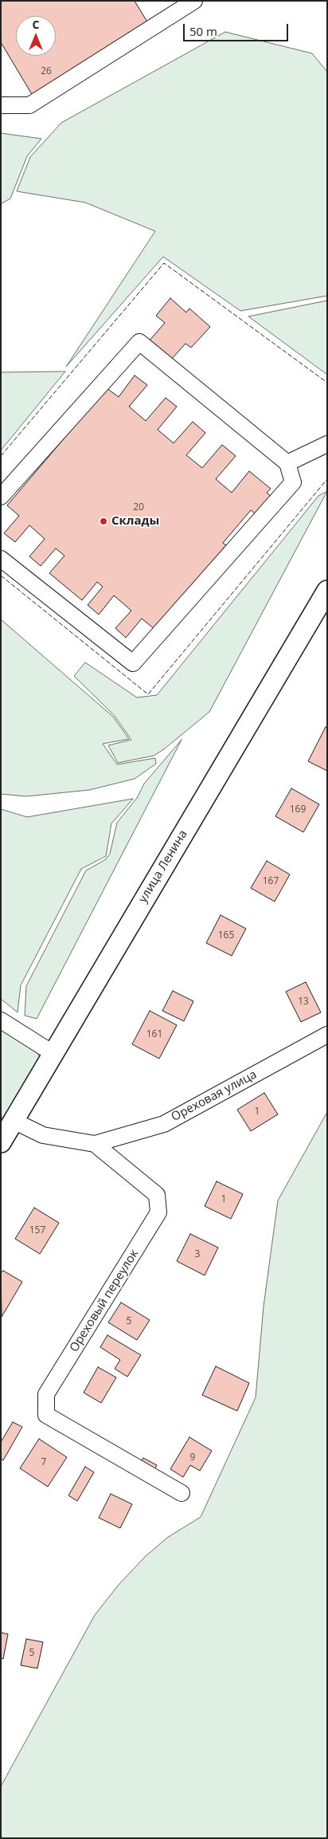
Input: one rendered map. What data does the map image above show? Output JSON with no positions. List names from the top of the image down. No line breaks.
{"streets":{"main road":["улица Ленина"],"lane":["Ореховая улица","Ореховый переулок"]},"crossings":[["улица Ленина","Ореховый переулок"],["Ореховая улица","Ореховый переулок"]],"places":["Склады"],"house_numbers":["26","20","169","167","165","13","161","1","1","157","3","5","9","7","5"],"scale_bar":"50 m","north":"top"}
